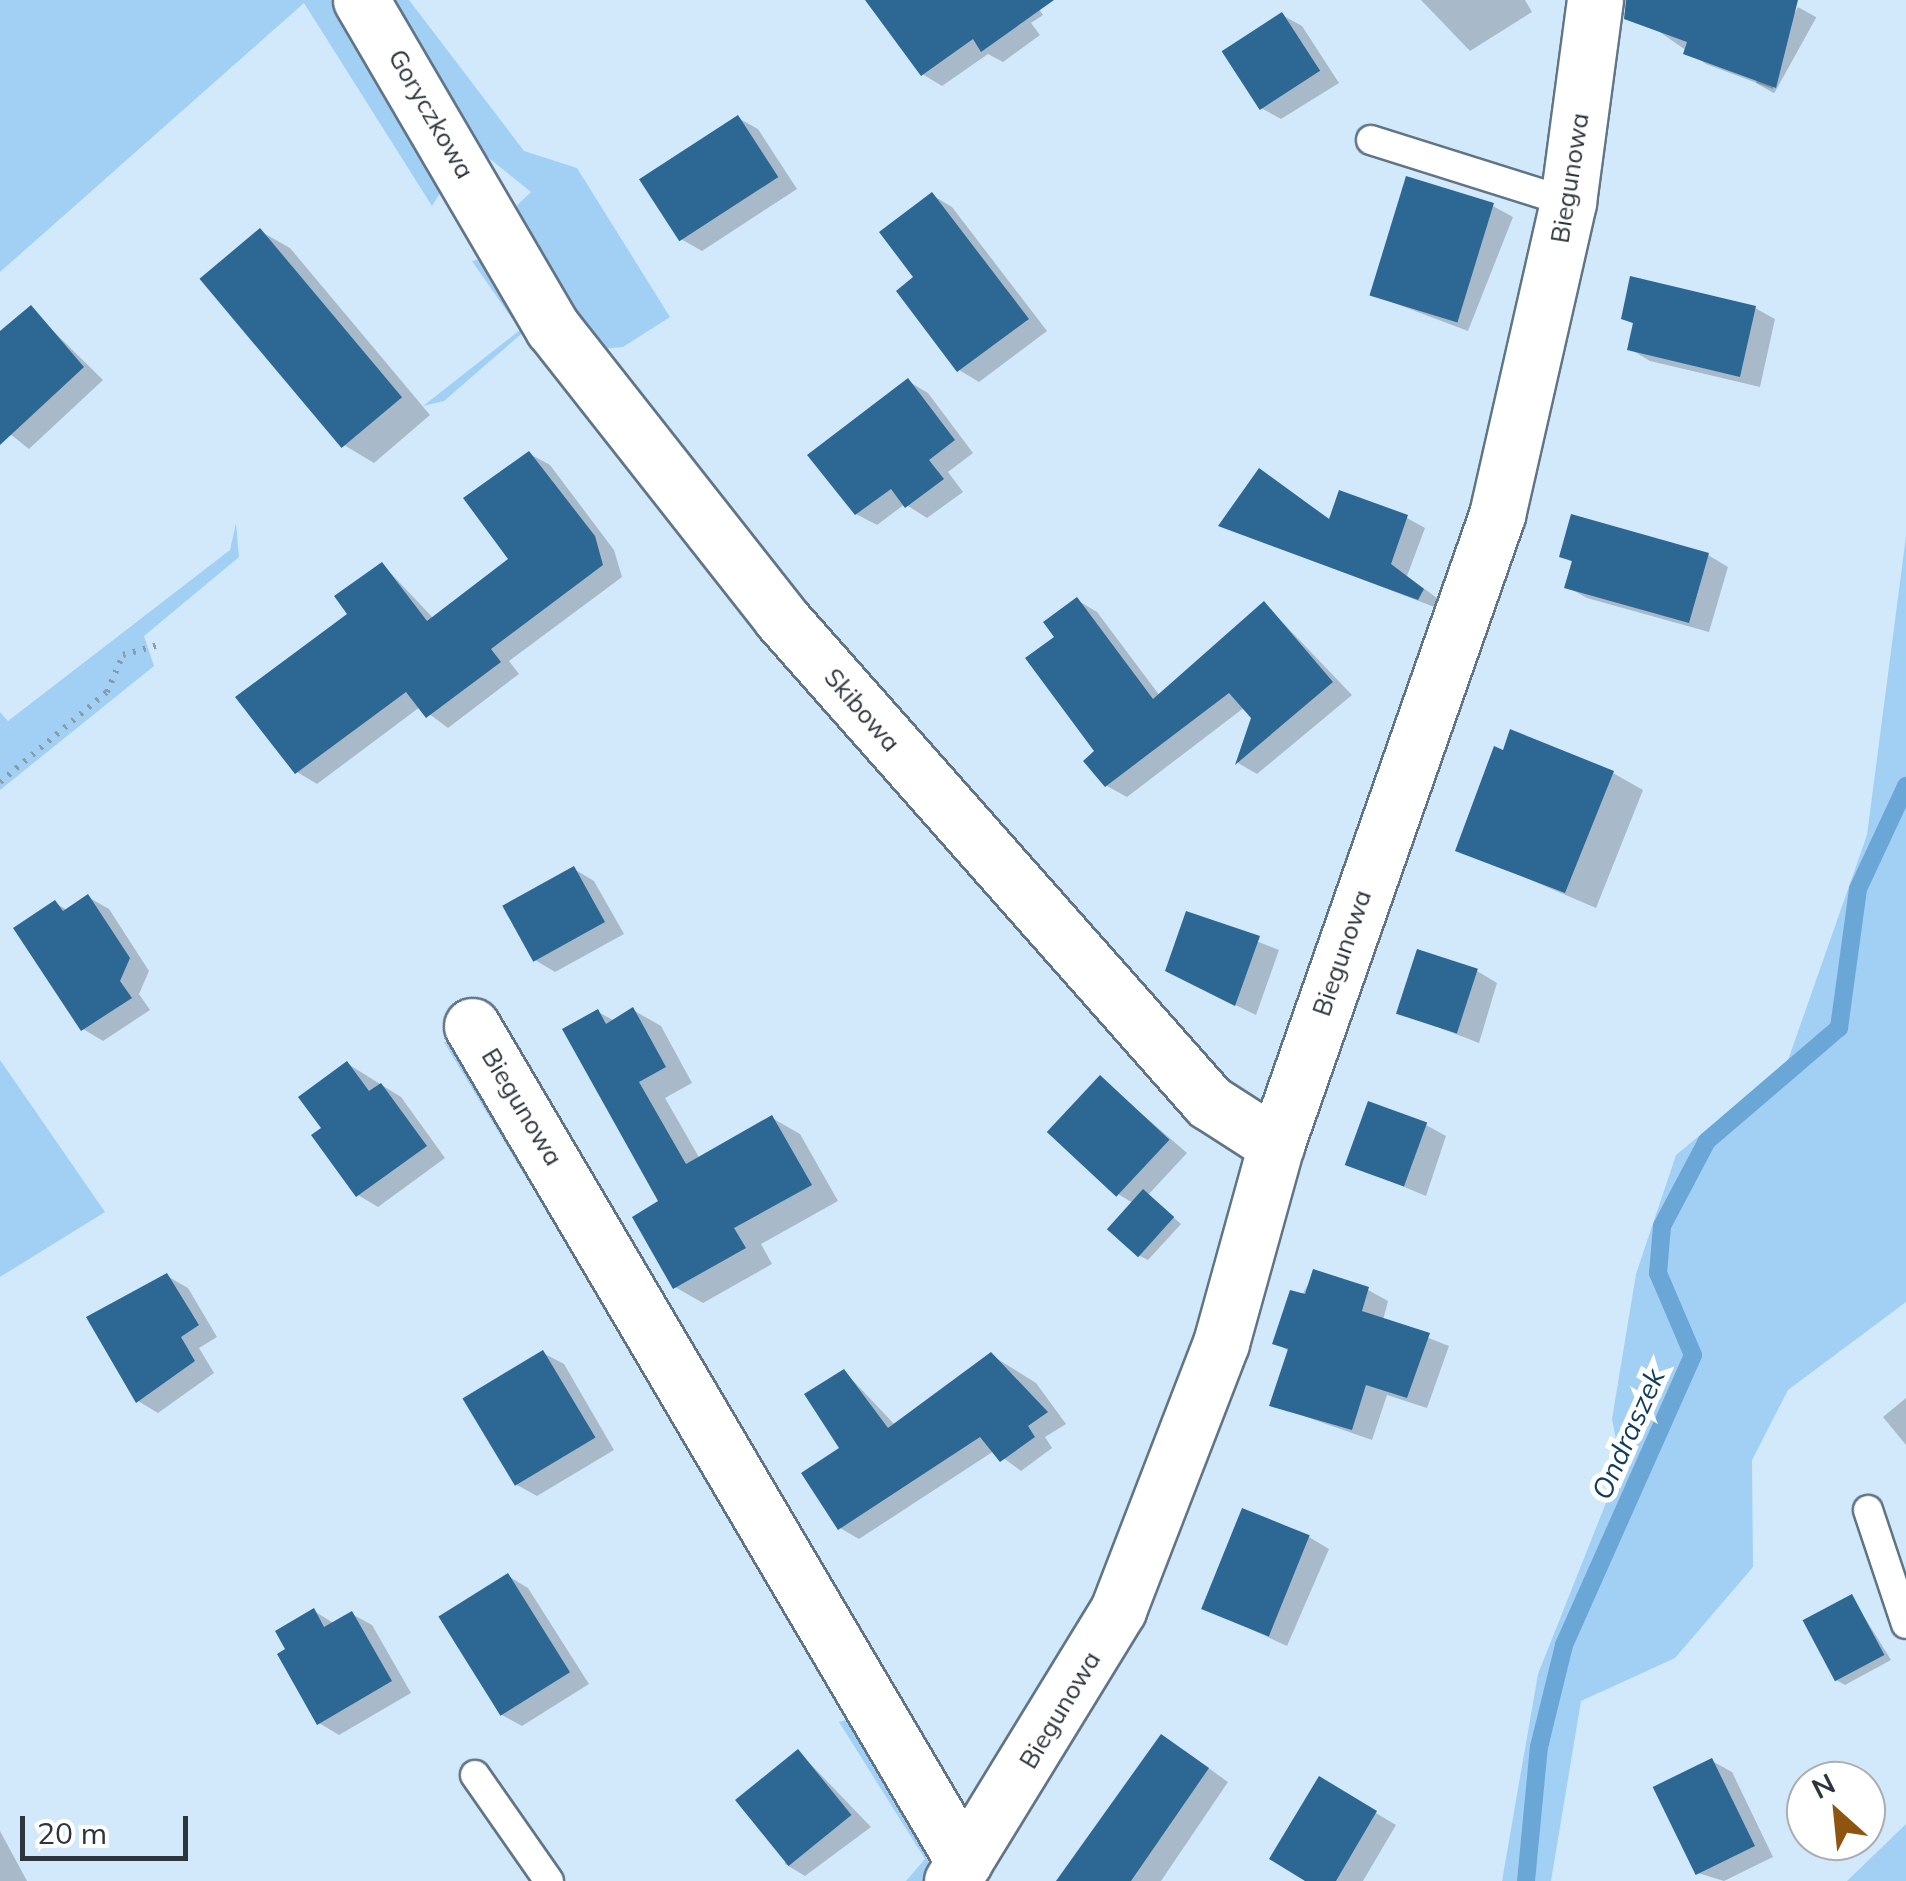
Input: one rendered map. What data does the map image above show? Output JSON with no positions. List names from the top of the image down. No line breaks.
{"streets":{"street":["Goryczkowa","Biegunowa","Skibowa"]},"crossings":[["Goryczkowa","Skibowa"],["Biegunowa","Skibowa"]],"water":["Ondraszek"],"scale_bar":"20 m","north":"top left"}
